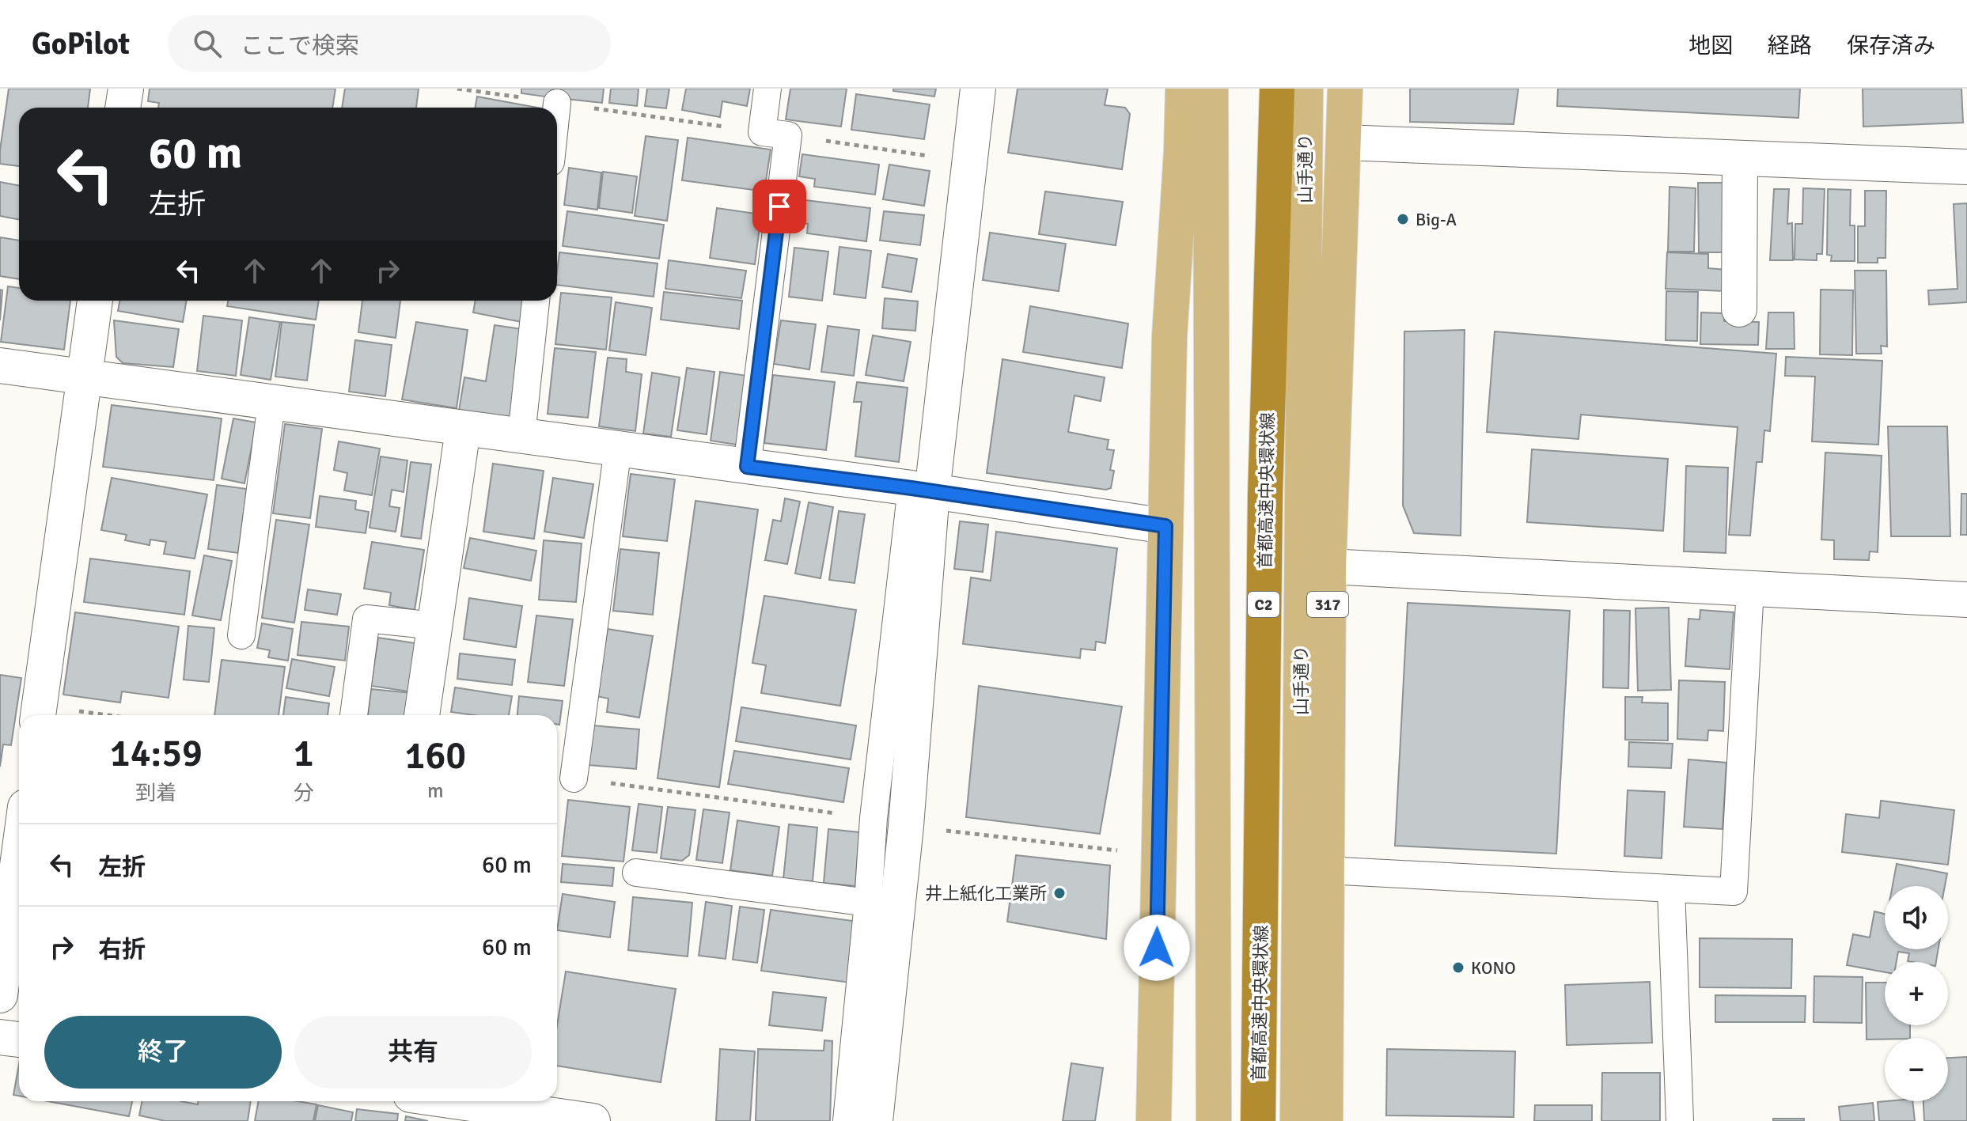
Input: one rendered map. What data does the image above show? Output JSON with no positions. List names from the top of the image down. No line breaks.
{"streets":{"highway":["首都高速中央環状線","C2"],"main road":["山手通り","317"]},"places":["Big-A","井上紙化工業所","KONO"],"page":{"header":"GoPilot","search":"ここで検索","nav":["地図","経路","保存済み"],"turn":["60 m","左折"],"eta":["14:59","到着","1","分","160","m"],"list":[{"name":"左折","value":"60 m"},{"name":"右折","value":"60 m"}],"map_buttons":["+","−"],"buttons":["終了","共有"]}}
